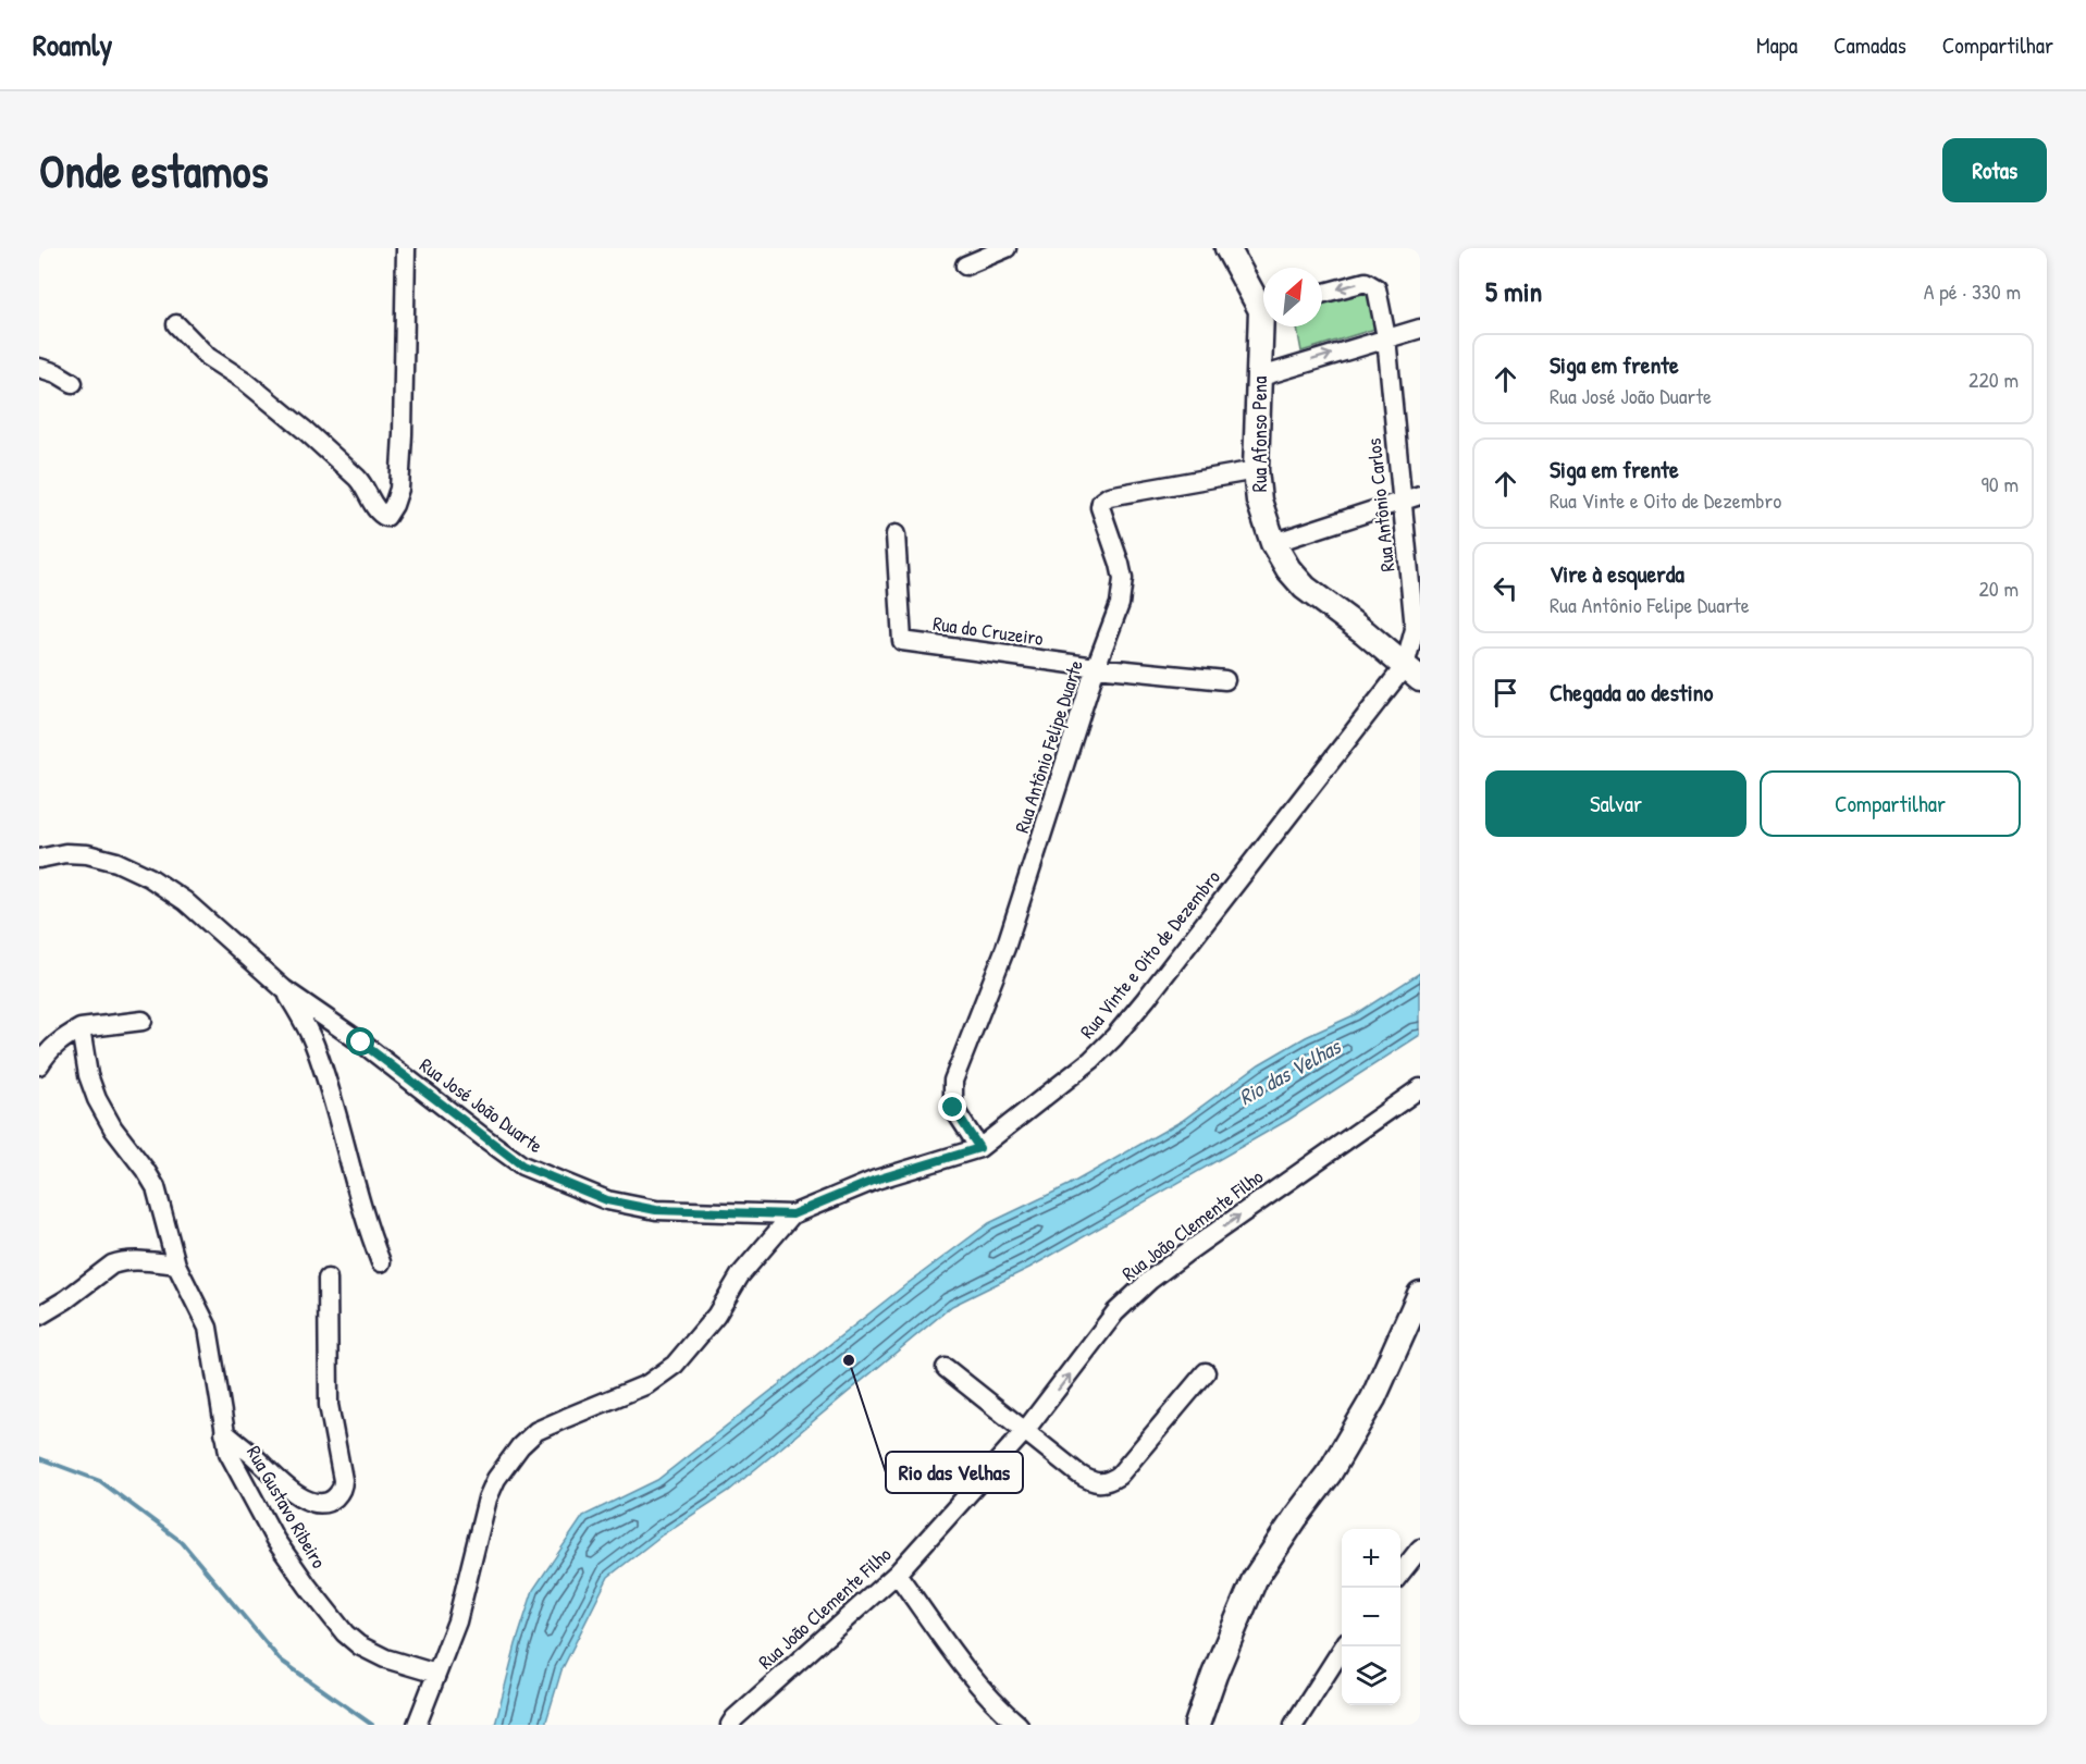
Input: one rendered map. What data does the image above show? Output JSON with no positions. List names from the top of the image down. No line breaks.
{"streets":{"main road":["Rua Afonso Pena"],"street":["Rua Antônio Carlos","Rua do Cruzeiro","Rua Antônio Felipe Duarte","Rua Vinte e Oito de Dezembro","Rua José João Duarte","Rua João Clemente Filho","Rua Gustavo Ribeiro"]},"crossings":[["Rua Afonso Pena","Rua Antônio Carlos"],["Rua Afonso Pena","Rua Antônio Felipe Duarte"],["Rua Afonso Pena","Rua Vinte e Oito de Dezembro"],["Rua Antônio Carlos","Rua Vinte e Oito de Dezembro"],["Rua do Cruzeiro","Rua Antônio Felipe Duarte"],["Rua Antônio Felipe Duarte","Rua Vinte e Oito de Dezembro"],["Rua Vinte e Oito de Dezembro","Rua José João Duarte"],["Rua Vinte e Oito de Dezembro","Rua Gustavo Ribeiro"]],"one_way":["Rua João Clemente Filho"],"water":["Rio das Velhas"],"places":["Rio das Velhas"],"north":"top right","page":{"header":"Roamly","nav":["Mapa","Camadas","Compartilhar"],"buttons":["Rotas",["Salvar","Compartilhar"]],"title":"Onde estamos","heading":["5 min","A pé · 330 m"],"list":[["Siga em frente","Rua José João Duarte","220 m"],["Siga em frente","Rua Vinte e Oito de Dezembro","90 m"],["Vire à esquerda","Rua Antônio Felipe Duarte","20 m"],"Chegada ao destino"],"map_buttons":["+","−"]}}
